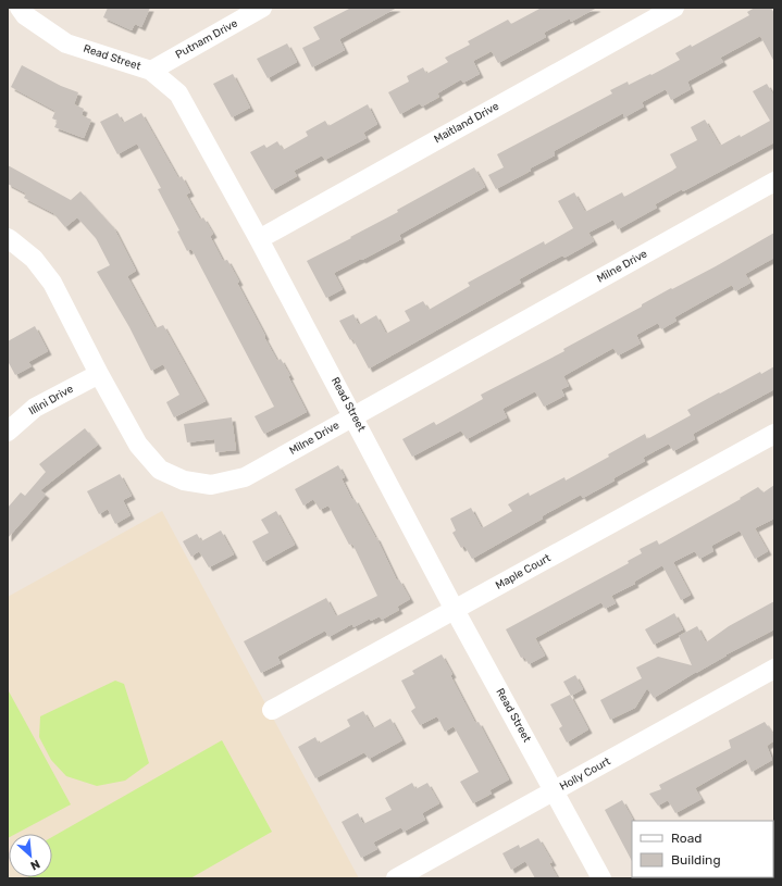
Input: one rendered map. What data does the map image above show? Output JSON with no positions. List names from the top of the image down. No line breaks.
{"streets":{"street":["Putnam Drive","Read Street","Maitland Drive","Milne Drive","Illini Drive","Maple Court","Holly Court"]},"crossings":[["Putnam Drive","Read Street"],["Read Street","Maitland Drive"],["Read Street","Milne Drive"],["Read Street","Maple Court"],["Read Street","Holly Court"],["Milne Drive","Illini Drive"]],"legend":["Road","Building"],"north":"bottom right"}
